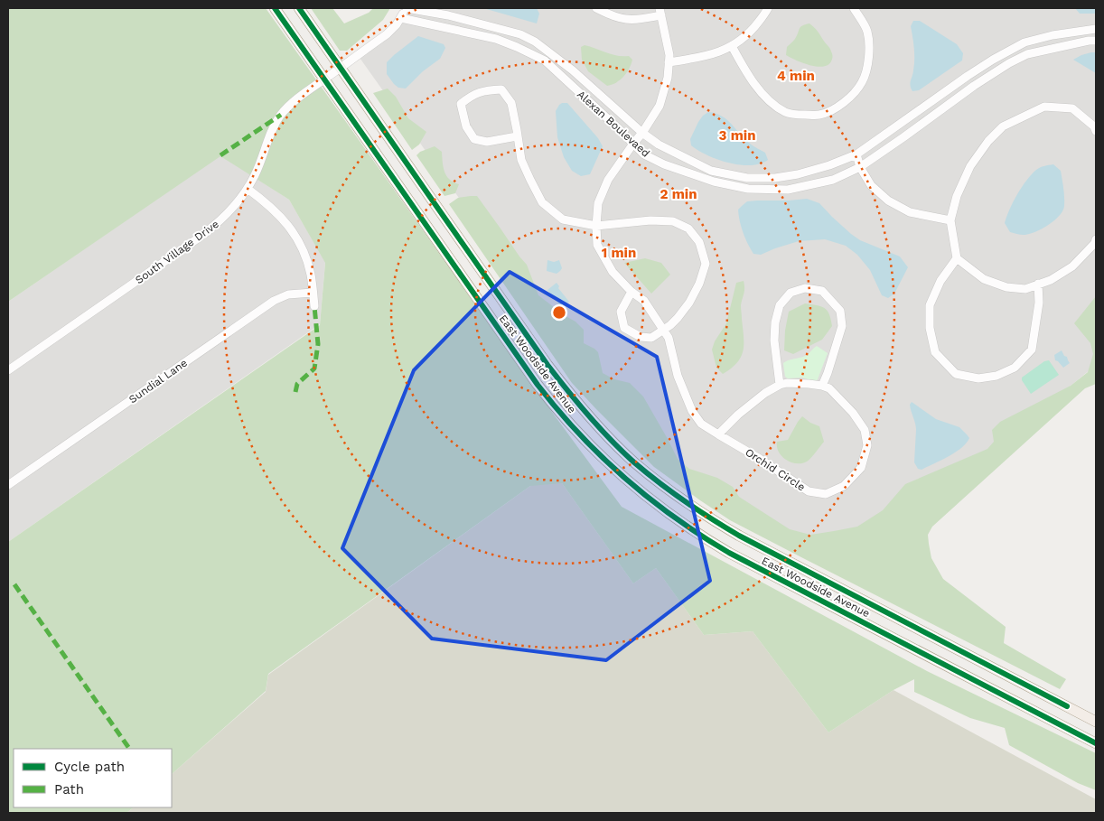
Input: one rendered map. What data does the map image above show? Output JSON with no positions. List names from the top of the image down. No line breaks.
{"streets":{"main road":["East Woodside Avenue"],"street":["Alexan Boulevaed","South Village Drive","Sundial Lane","Orchid Circle"]},"crossings":[["Alexan Boulevaed","South Village Drive"],["Alexan Boulevaed","Orchid Circle"],["South Village Drive","East Woodside Avenue"]],"legend":["Cycle path","Path"],"rings":["4 min","3 min","2 min","1 min"]}
